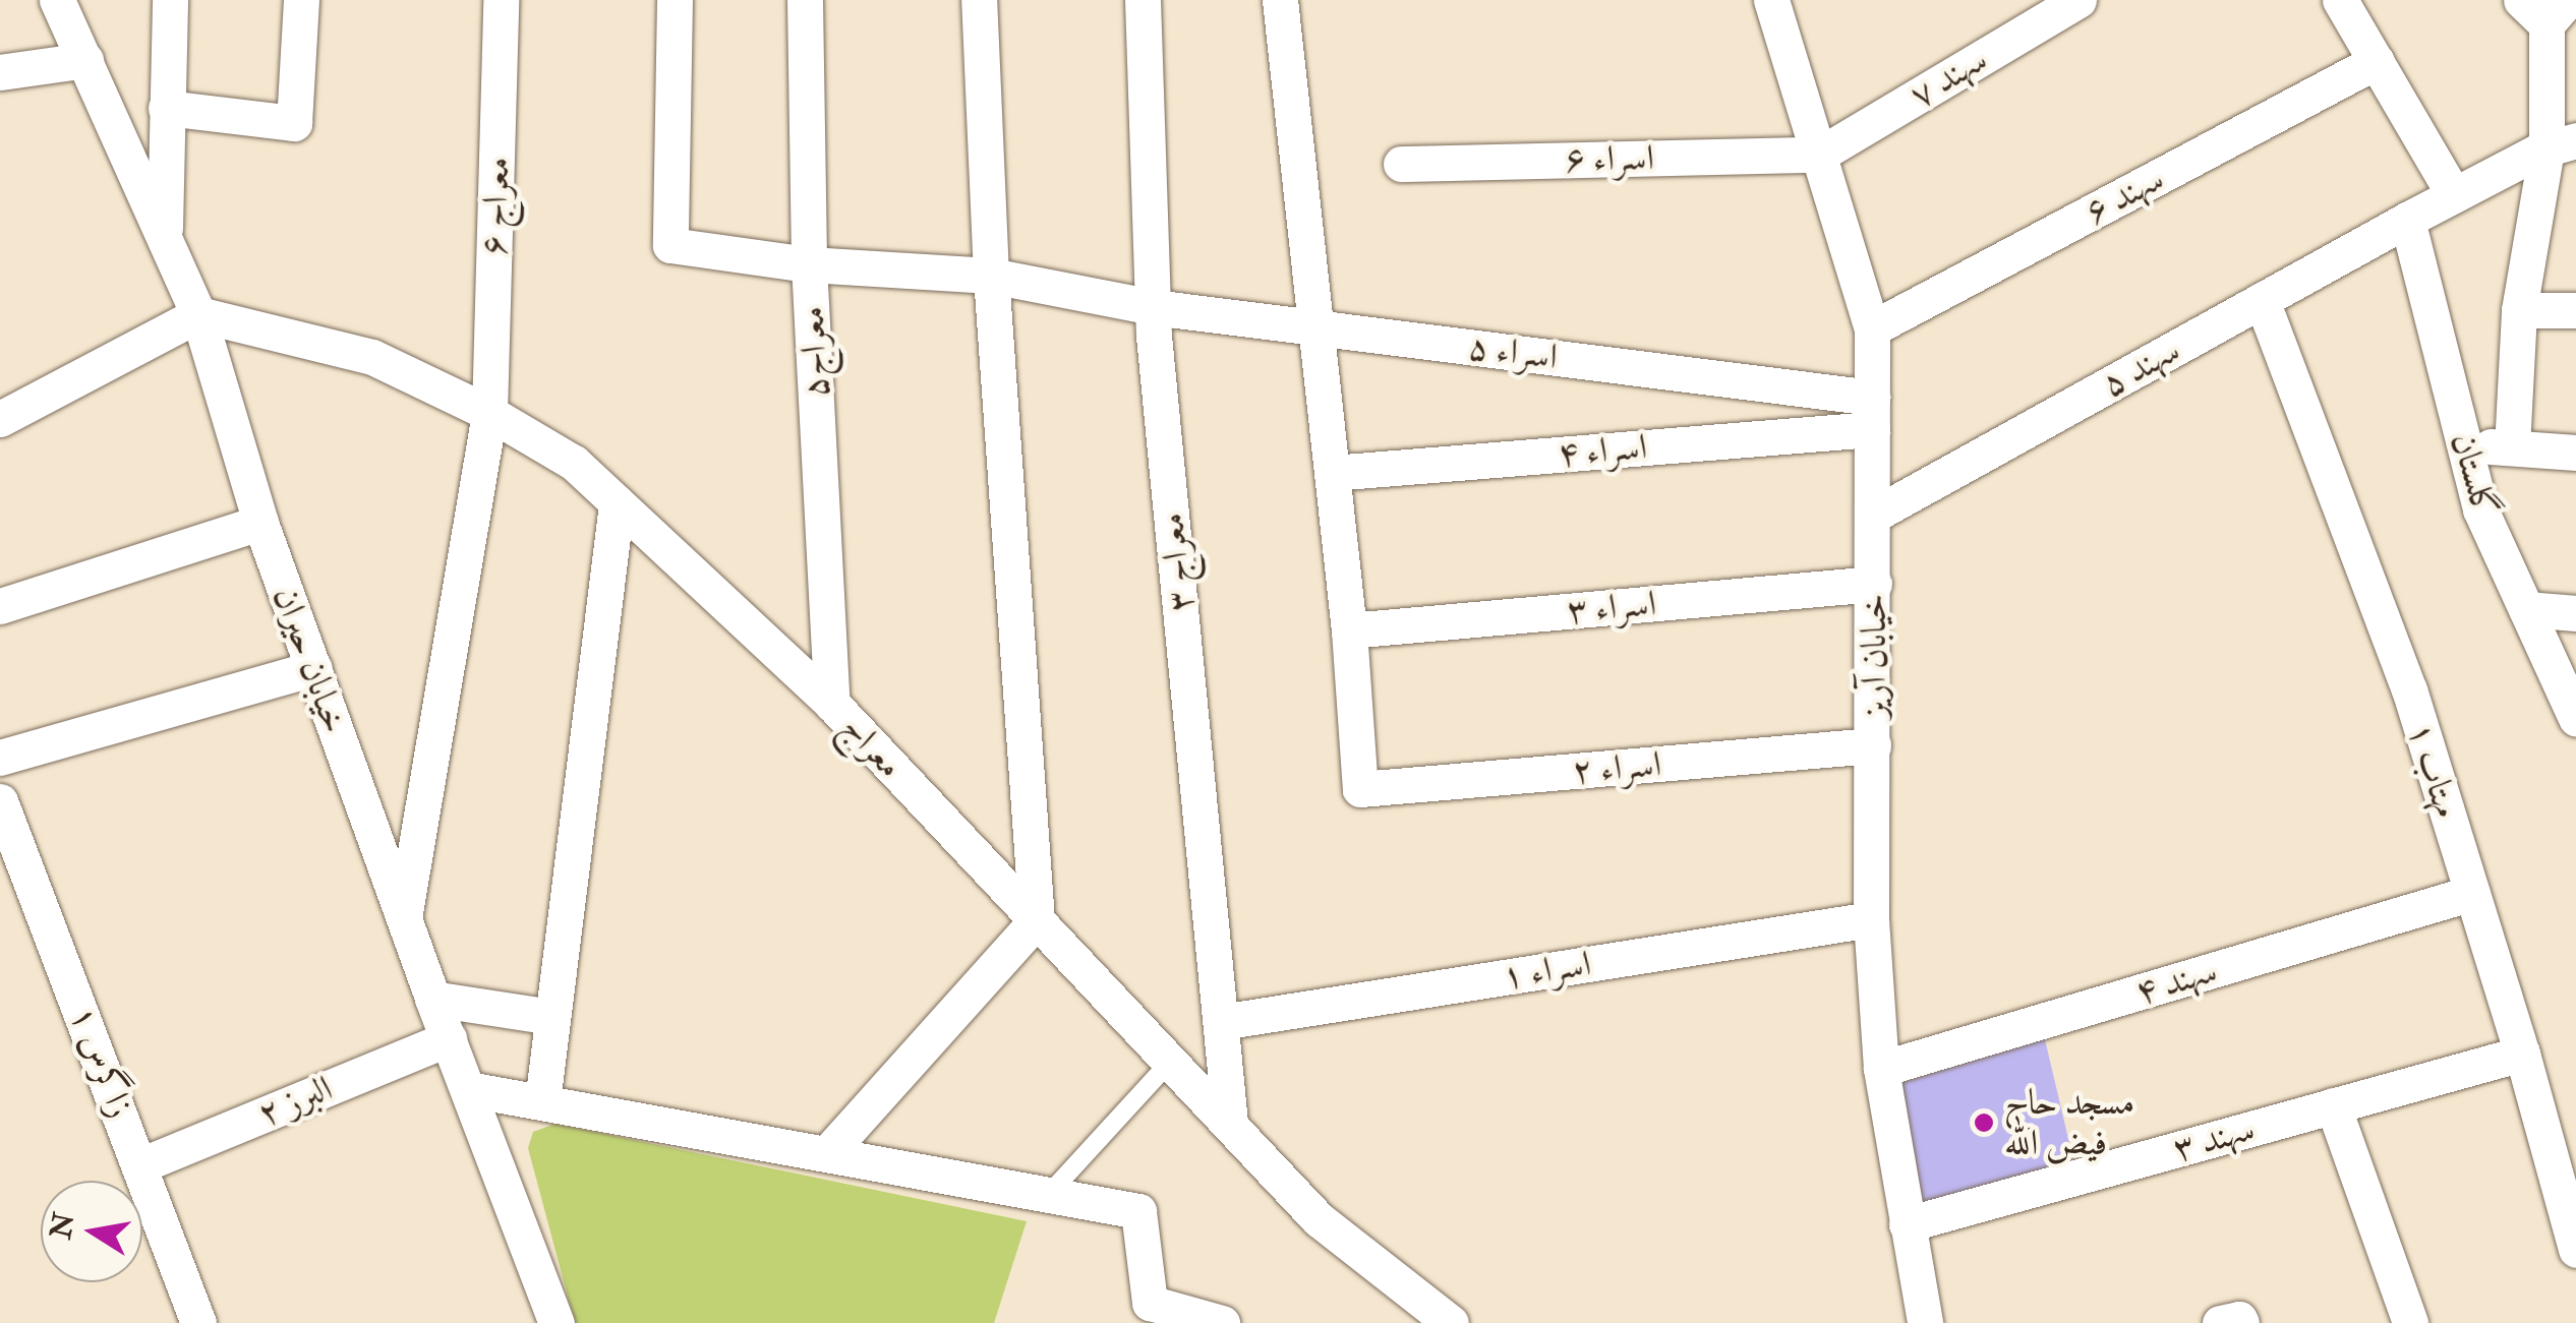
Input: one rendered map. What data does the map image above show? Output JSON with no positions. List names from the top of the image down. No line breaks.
{"streets":{"street":["سهند ۷","اسراء ۶","سهند ۶","معراج ۶","معراج۵","اسراء ۵","سهند ۵","اسراء ۴","گلستان","معراج ۳","اسراء ۳","خیابان آریز","خیابان حیران","معراج","اسراء ۲","مهتاب ۱","اسراء ۱","سهند ۴","زاگرس ۱","البرز ۲","سهند ۳"]},"crossings":[["سهند ۷","اسراء ۶"],["سهند ۷","خیابان آریز"],["اسراء ۶","خیابان آریز"],["سهند ۶","خیابان آریز"],["معراج ۶","خیابان حیران"],["معراج ۶","معراج"],["معراج۵","اسراء ۵"],["معراج۵","معراج"],["اسراء ۵","اسراء ۴"],["اسراء ۵","معراج ۳"],["اسراء ۵","خیابان آریز"],["سهند ۵","گلستان"],["سهند ۵","خیابان آریز"],["سهند ۵","مهتاب ۱"],["اسراء ۴","خیابان آریز"],["معراج ۳","معراج"],["معراج ۳","اسراء ۱"],["اسراء ۳","خیابان آریز"],["اسراء ۳","اسراء ۲"],["خیابان آریز","اسراء ۲"],["خیابان آریز","اسراء ۱"],["خیابان آریز","سهند ۴"],["خیابان آریز","سهند ۳"],["خیابان حیران","معراج"],["خیابان حیران","البرز ۲"],["مهتاب ۱","سهند ۴"],["مهتاب ۱","سهند ۳"],["زاگرس ۱","البرز ۲"]],"places":["مسجد حاج فیض الله"],"north":"left"}
